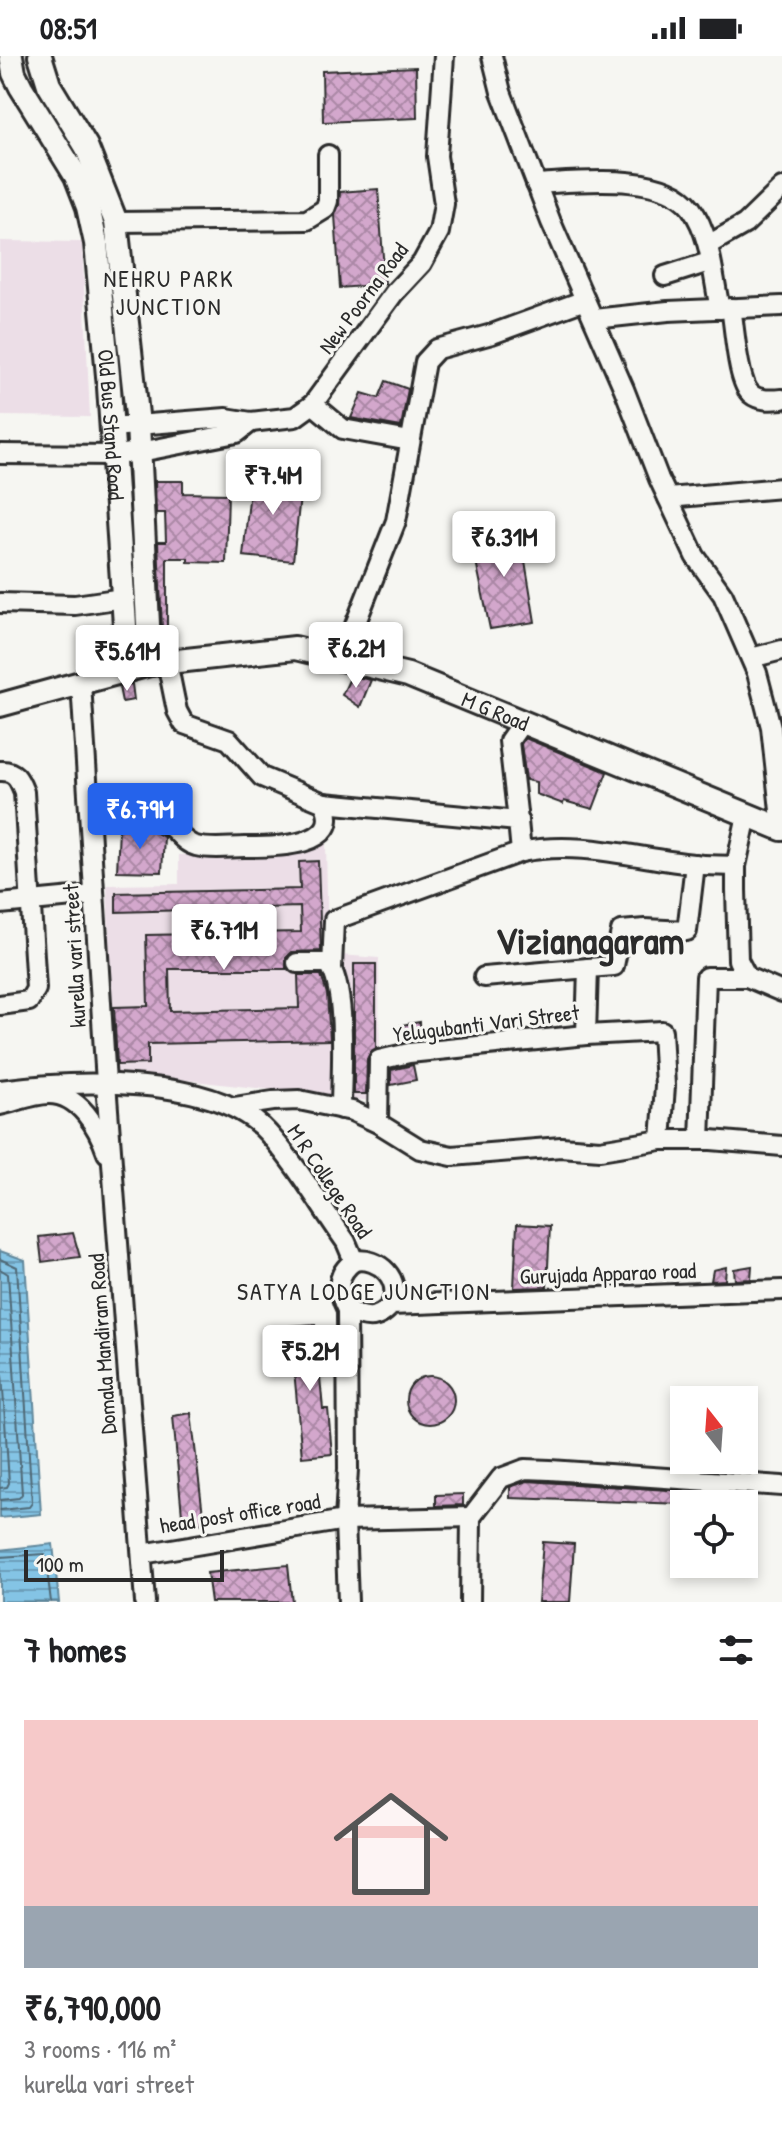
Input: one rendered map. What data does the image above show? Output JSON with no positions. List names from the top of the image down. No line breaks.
{"streets":{"main road":["Old Bus Stand Road","M G Road"],"street":["New Poorna Road","kurella vari street","Yelugubanti Vari Street","M R College Road","Gurujada Apparao road","Domala Mandiram Road","head post office road"]},"crossings":[["Old Bus Stand Road","M G Road"],["M G Road","kurella vari street"],["kurella vari street","M R College Road"],["kurella vari street","Domala Mandiram Road"],["M R College Road","Gurujada Apparao road"],["M R College Road","Domala Mandiram Road"],["Domala Mandiram Road","head post office road"]],"districts":["NEHRU PARK JUNCTION","Vizianagaram","SATYA LODGE JUNCTION"],"scale_bar":"100 m","north":"top","page":{"status":"08:51","price":["₹7.4M","₹6.31M","₹6.2M","₹5.61M","₹6.79M","₹6.71M","₹5.2M"],"scale":"100 m","heading":"7 homes","list":[{"name":"₹6,790,000","note":"3 rooms · 116 m² · kurella vari street"}]}}
